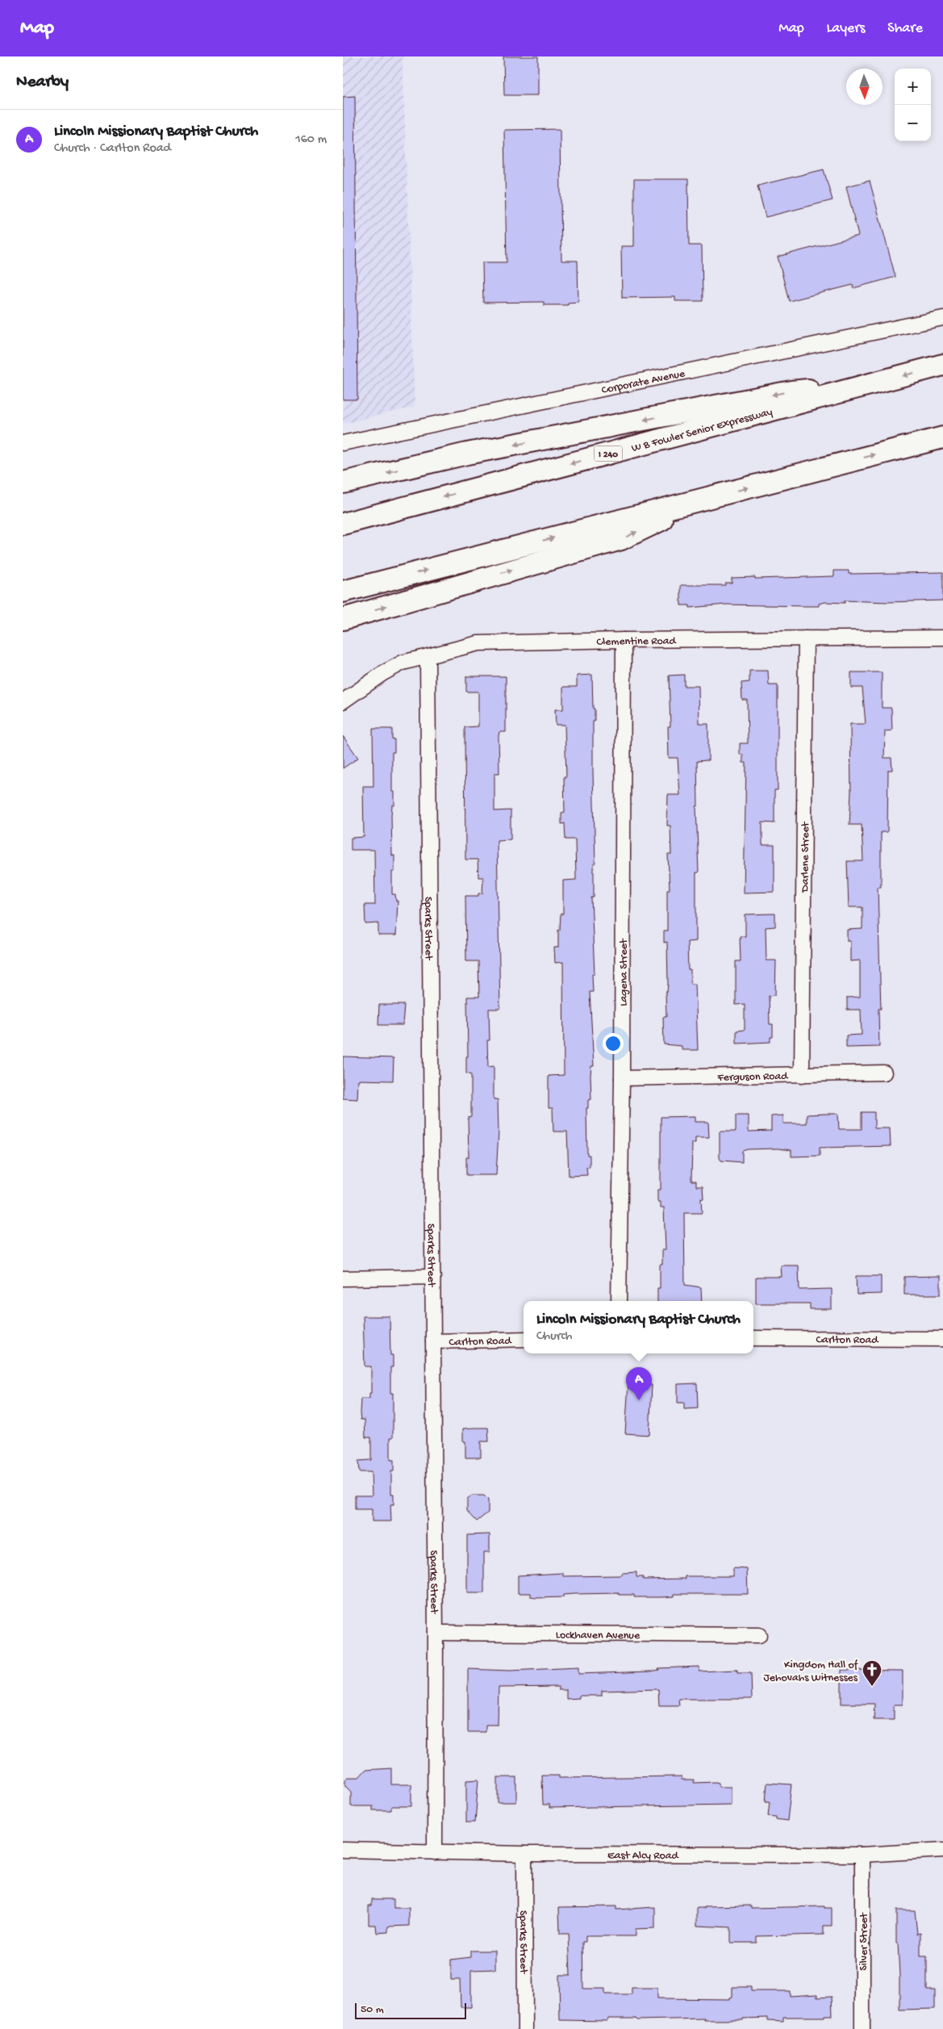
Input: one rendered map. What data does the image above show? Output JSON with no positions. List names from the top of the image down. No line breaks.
{"streets":{"highway":["W B Fowler Senior Expressway","I 240"],"street":["Corporate Avenue","Clementine Road","Darlene Street","Sparks Street","Lagena Street","Ferguson Road","Carlton Road","Lockhaven Avenue","East Alcy Road","Silver Street"]},"crossings":[["Clementine Road","Darlene Street"],["Clementine Road","Sparks Street"],["Clementine Road","Lagena Street"],["Darlene Street","Ferguson Road"],["Sparks Street","Carlton Road"],["Sparks Street","Lockhaven Avenue"],["Sparks Street","East Alcy Road"],["Lagena Street","Ferguson Road"],["East Alcy Road","Silver Street"]],"places":{"church":["Kingdom Hall of Jehovahs Witnesses"]},"scale_bar":"50 m","north":"bottom","page":{"header":"Map","nav":["Map","Layers","Share"],"heading":"Nearby","map_buttons":["+","−"],"list":[{"mark":"A","name":"Lincoln Missionary Baptist Church","note":"Church · Carlton Road","value":"160 m"}],"popup":["Lincoln Missionary Baptist Church","Church"],"pins":"A","scale":"50 m"}}
